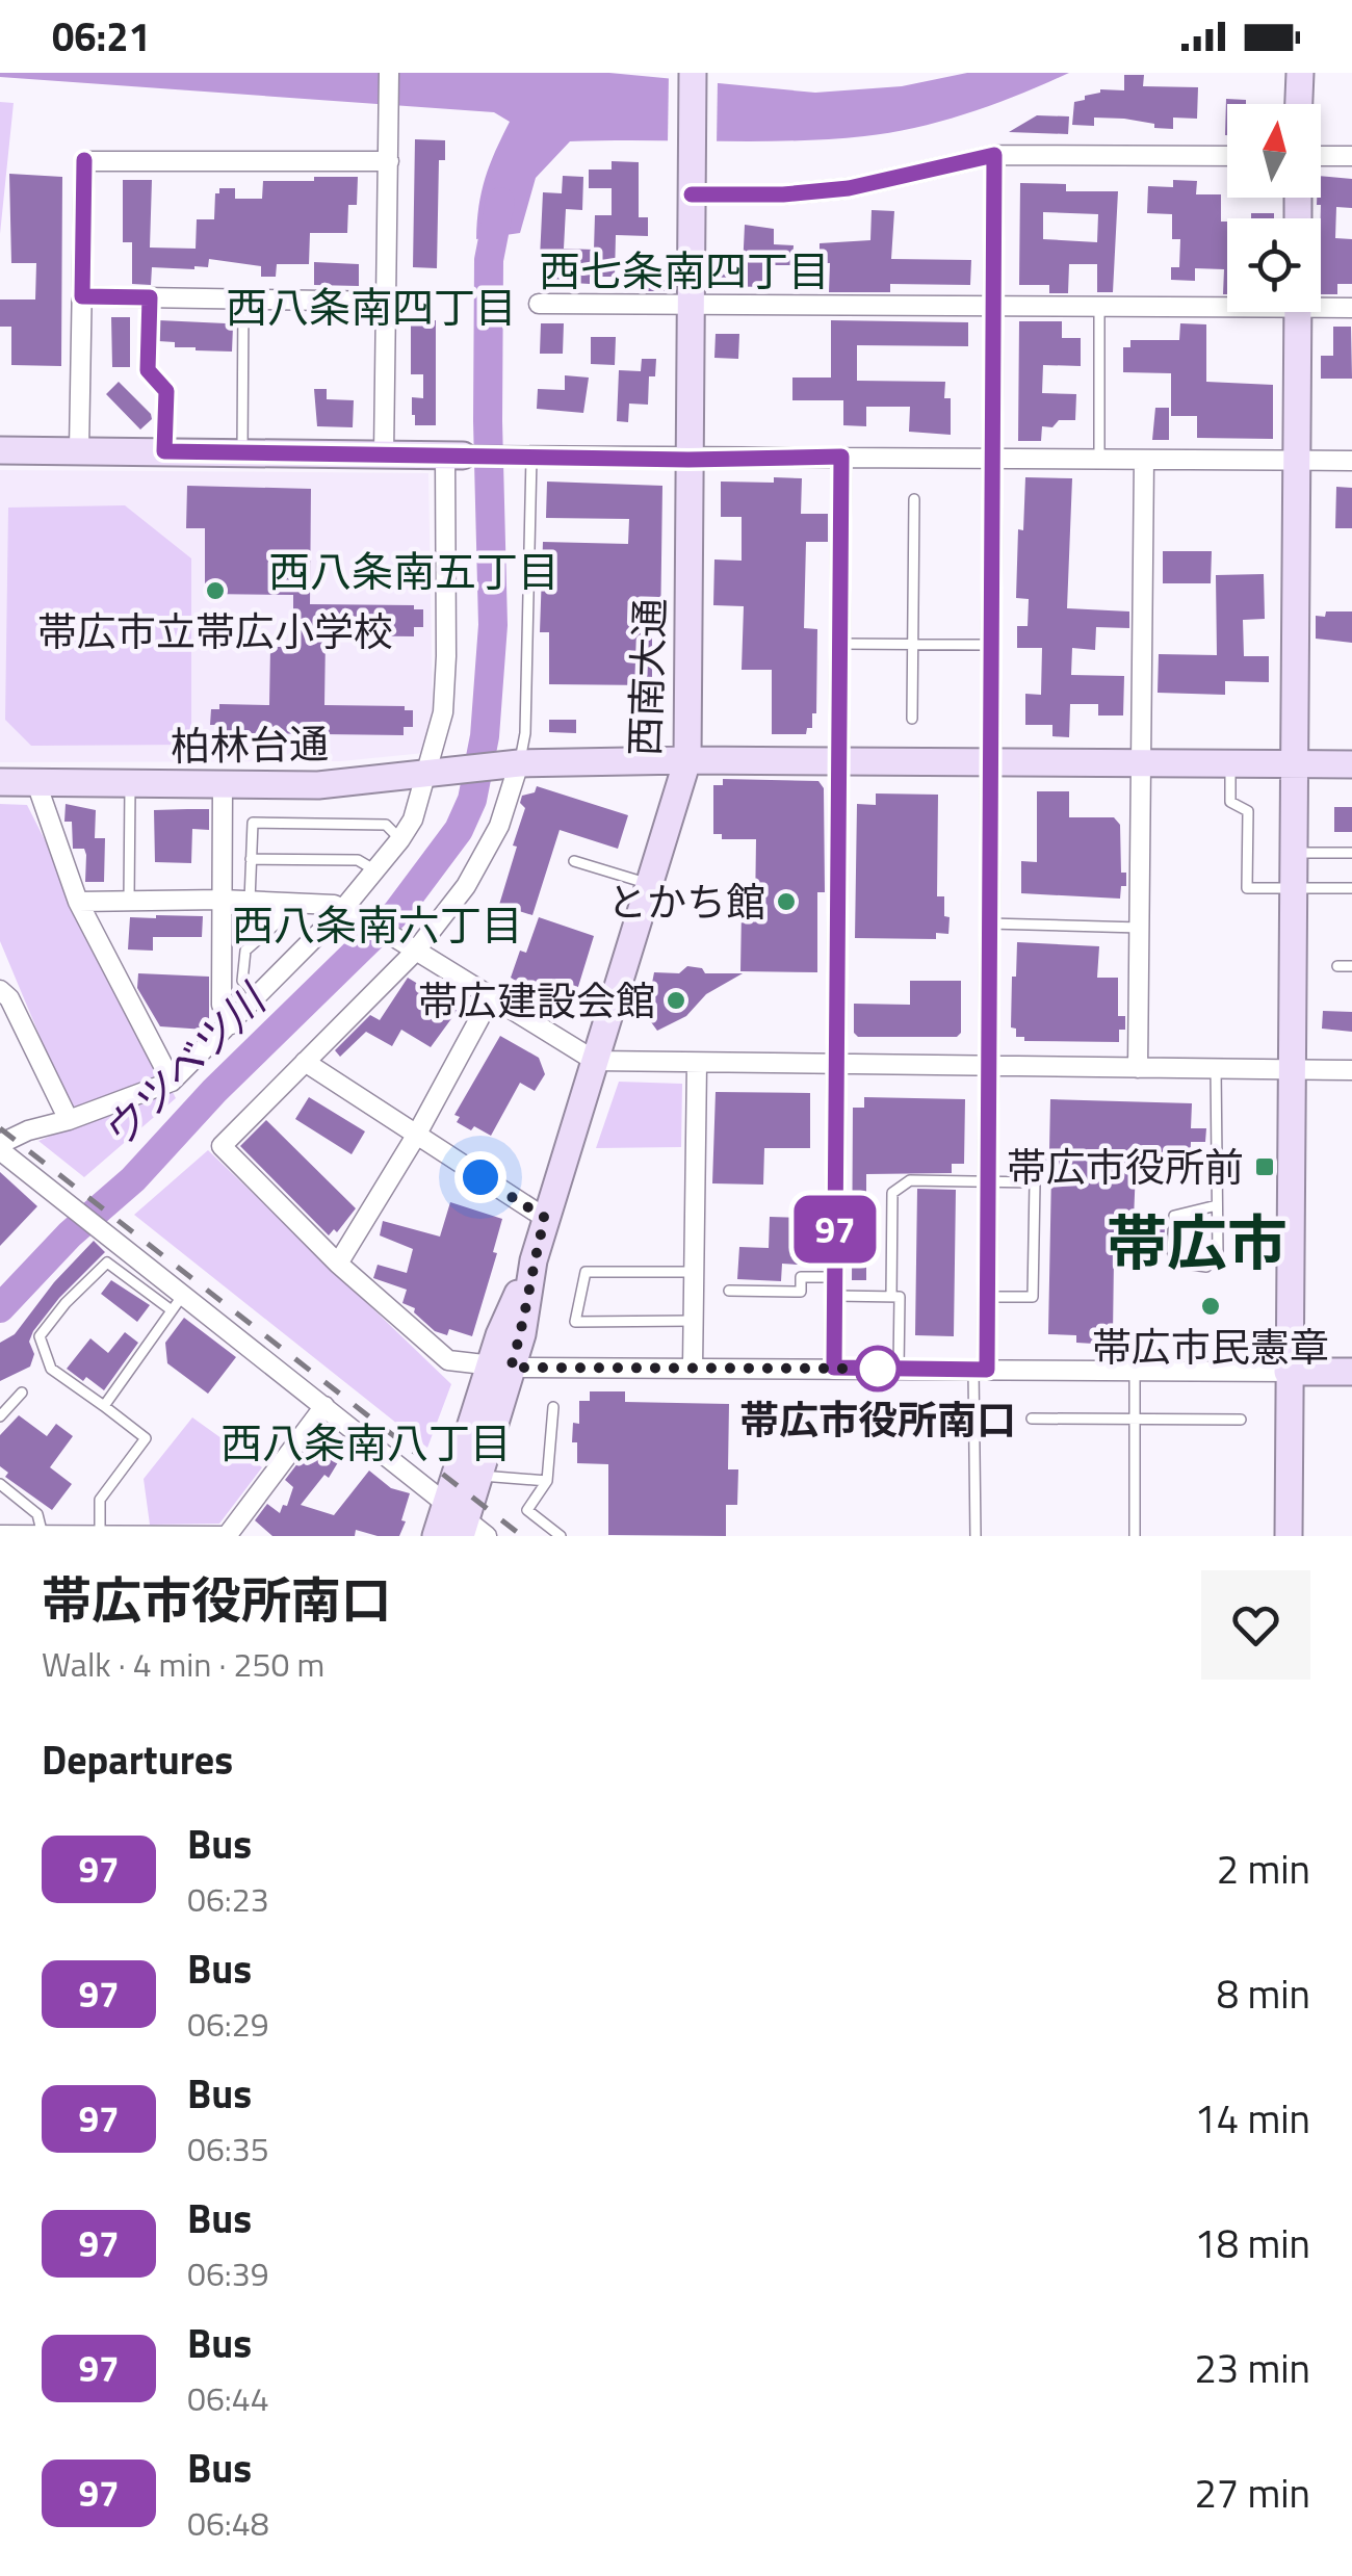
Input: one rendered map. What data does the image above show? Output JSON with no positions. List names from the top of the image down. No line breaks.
{"streets":{"street":["西南大通","柏林台通"]},"crossings":[["西南大通","柏林台通"]],"districts":["西七条南四丁目","西八条南四丁目","西八条南五丁目","西八条南六丁目","帯広市","西八条南八丁目"],"water":["ウツベツ川"],"places":{"other":["帯広市立帯広小学校","とかち館","帯広建設会館","帯広市民憲章","帯広市役所南口"],"transit":["帯広市役所前"]},"lines":["bus line 97"],"north":"top","page":{"status":"06:21","on_map":"97","heading":[["帯広市役所南口","Walk · 4 min · 250 m"],"Departures"],"list":[{"mark":"97","name":"Bus","note":"06:23","value":"2 min"},{"mark":"97","name":"Bus","note":"06:29","value":"8 min"},{"mark":"97","name":"Bus","note":"06:35","value":"14 min"},{"mark":"97","name":"Bus","note":"06:39","value":"18 min"},{"mark":"97","name":"Bus","note":"06:44","value":"23 min"},{"mark":"97","name":"Bus","note":"06:48","value":"27 min"}]}}
